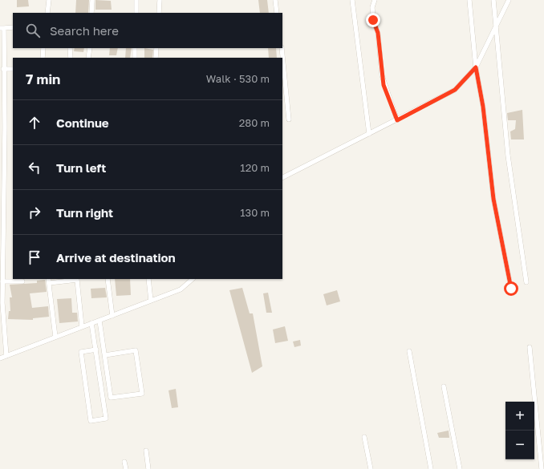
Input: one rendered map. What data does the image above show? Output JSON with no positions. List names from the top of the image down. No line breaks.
{"page":{"search":"Search here","heading":["7 min","Walk · 530 m"],"list":[["Continue","280 m"],["Turn left","120 m"],["Turn right","130 m"],"Arrive at destination"],"map_buttons":["+","−"]}}
